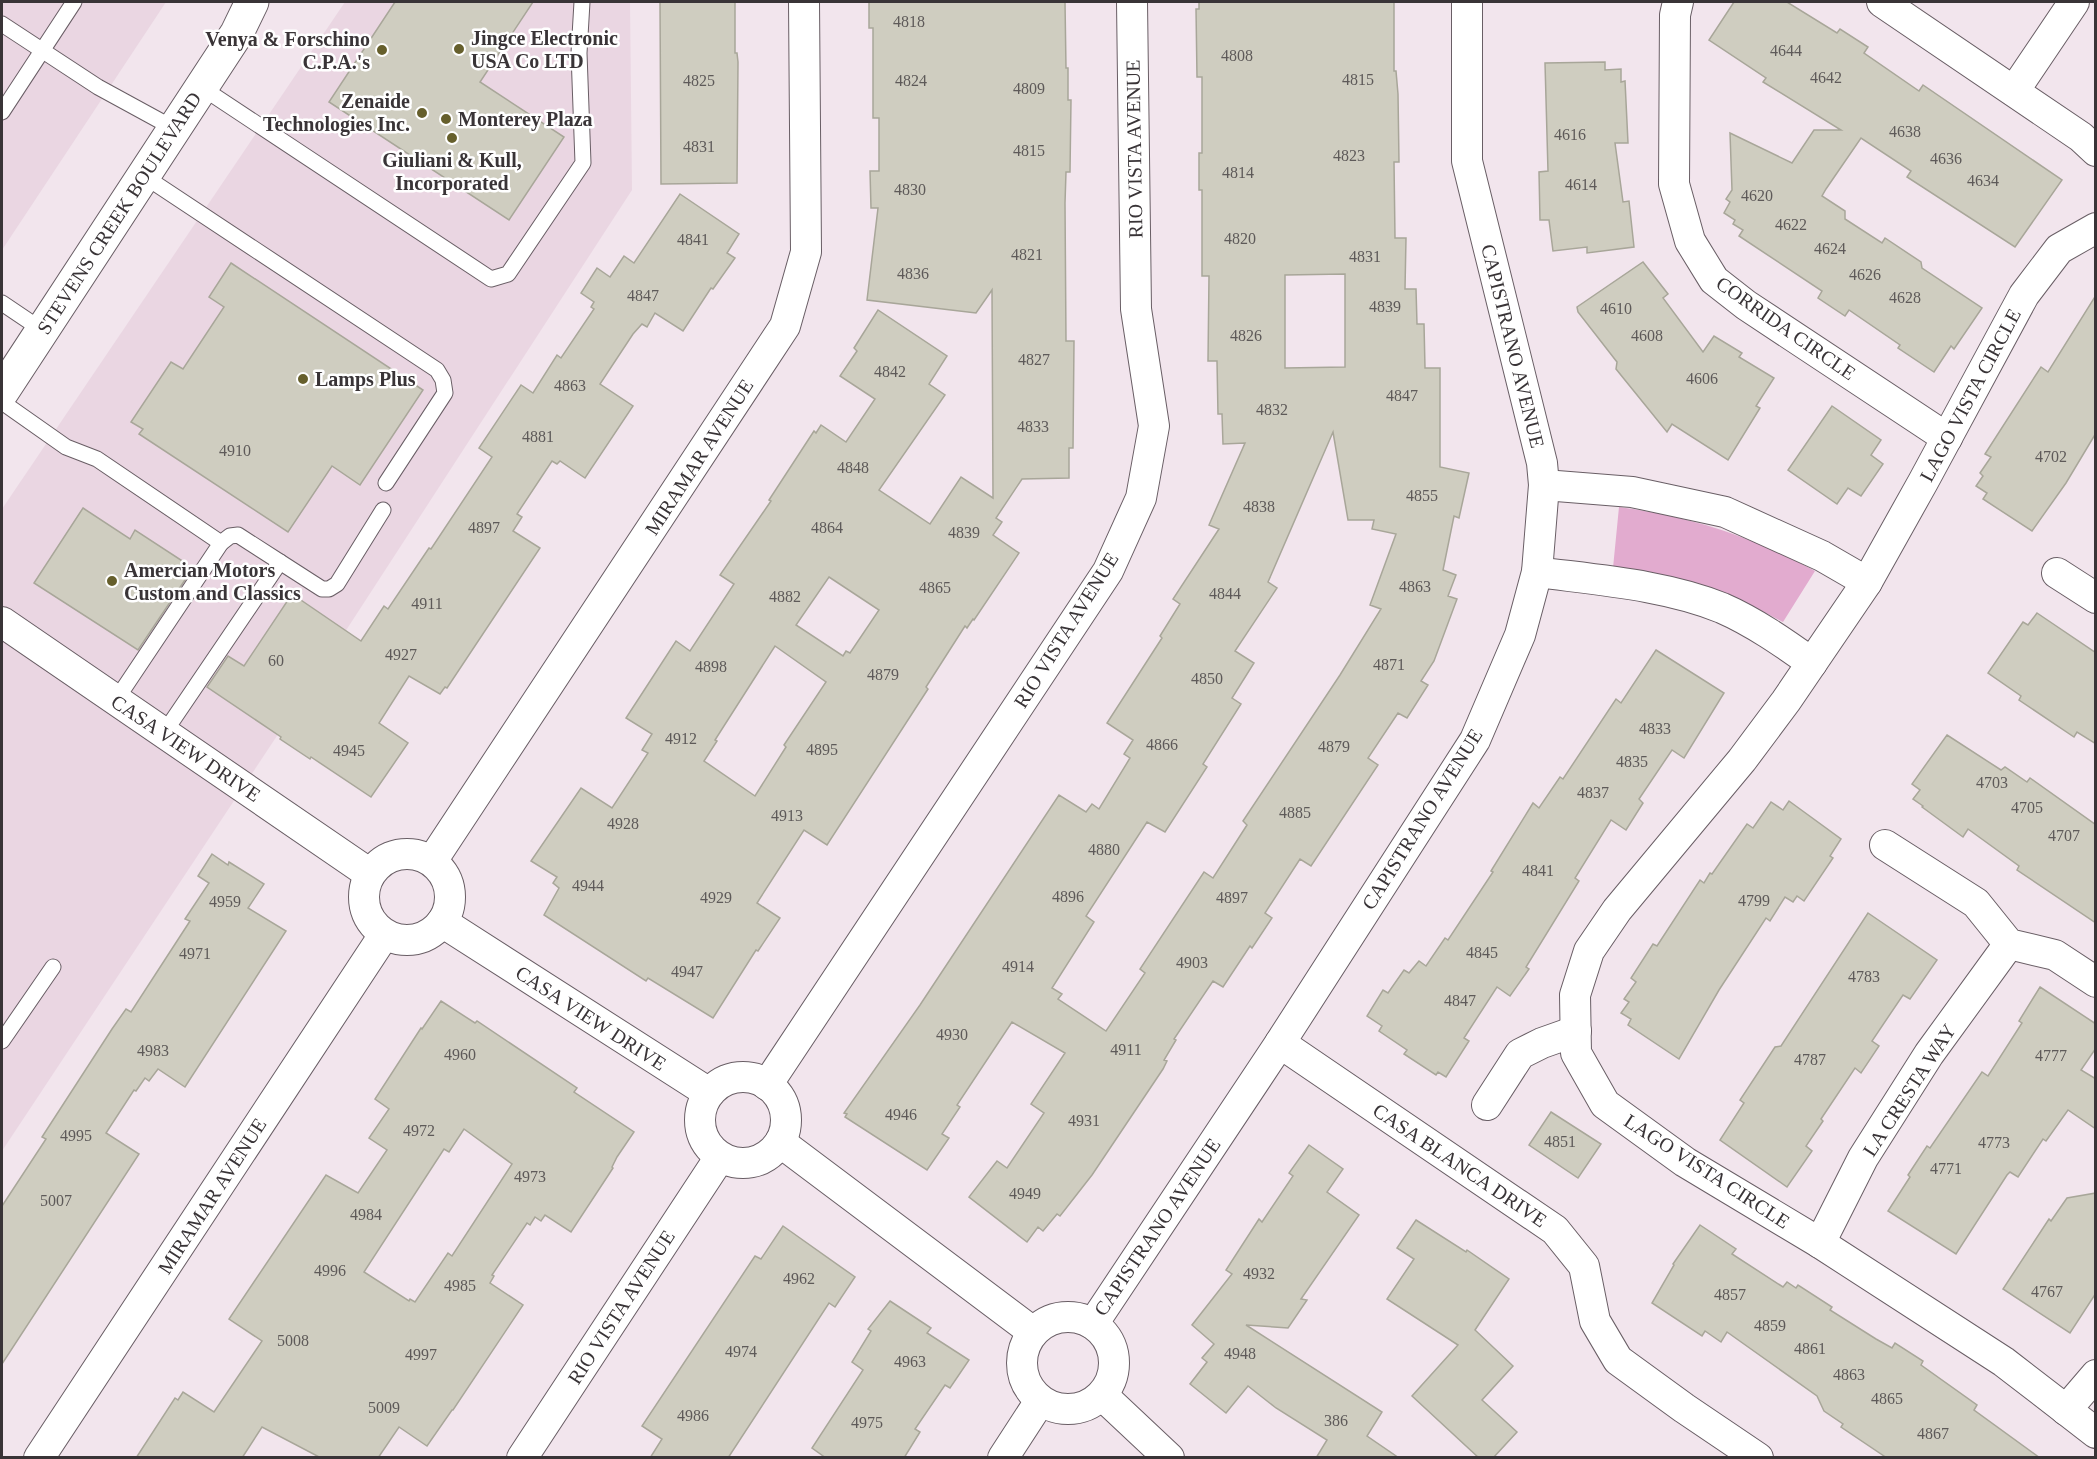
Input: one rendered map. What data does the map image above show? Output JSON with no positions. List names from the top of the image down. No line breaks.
{"streets":{"main road":["STEVENS CREEK BOULEVARD"],"street":["RIO VISTA AVENUE","CORRIDA CIRCLE","CAPISTRANO AVENUE","LAGO VISTA CIRCLE","MIRAMAR AVENUE","CASA VIEW DRIVE","LA CRESTA WAY","CASA BLANCA DRIVE"]},"crossings":[["RIO VISTA AVENUE","CASA VIEW DRIVE"],["CORRIDA CIRCLE","LAGO VISTA CIRCLE"],["CAPISTRANO AVENUE","CASA BLANCA DRIVE"],["LAGO VISTA CIRCLE","LA CRESTA WAY"],["MIRAMAR AVENUE","CASA VIEW DRIVE"]],"places":["Jingce Electronic USA Co LTD","Venya & Forschino C.P.A.'s","Zenaide Technologies Inc.","Monterey Plaza","Giuliani & Kull, Incorporated","Lamps Plus","Amercian Motors Custom and Classics"],"house_numbers":["4818","4644","4808","4642","4815","4825","4824","4809","4638","4616","4831","4815","4823","4636","4814","4634","4614","4830","4620","4622","4820","4841","4624","4821","4831","4836","4626","4847","4628","4839","4610","4826","4608","4827","4842","4606","4863","4847","4832","4833","4881","4910","4702","4848","4855","4838","4897","4864","4839","4863","4865","4844","4882","4911","4927","60","4871","4898","4879","4850","4833","4912","4866","4879","4895","4945","4835","4703","4837","4705","4885","4913","4928","4707","4880","4841","4944","4896","4929","4897","4799","4959","4845","4971","4903","4914","4947","4783","4847","4930","4911","4983","4960","4777","4787","4946","4931","4972","4995","4851","4773","4771","4973","4949","5007","4984","4996","4932","4962","4985","4767","4857","4859","5008","4861","4974","4948","4997","4963","4863","4865","5009","4986","386","4975","4867"]}
